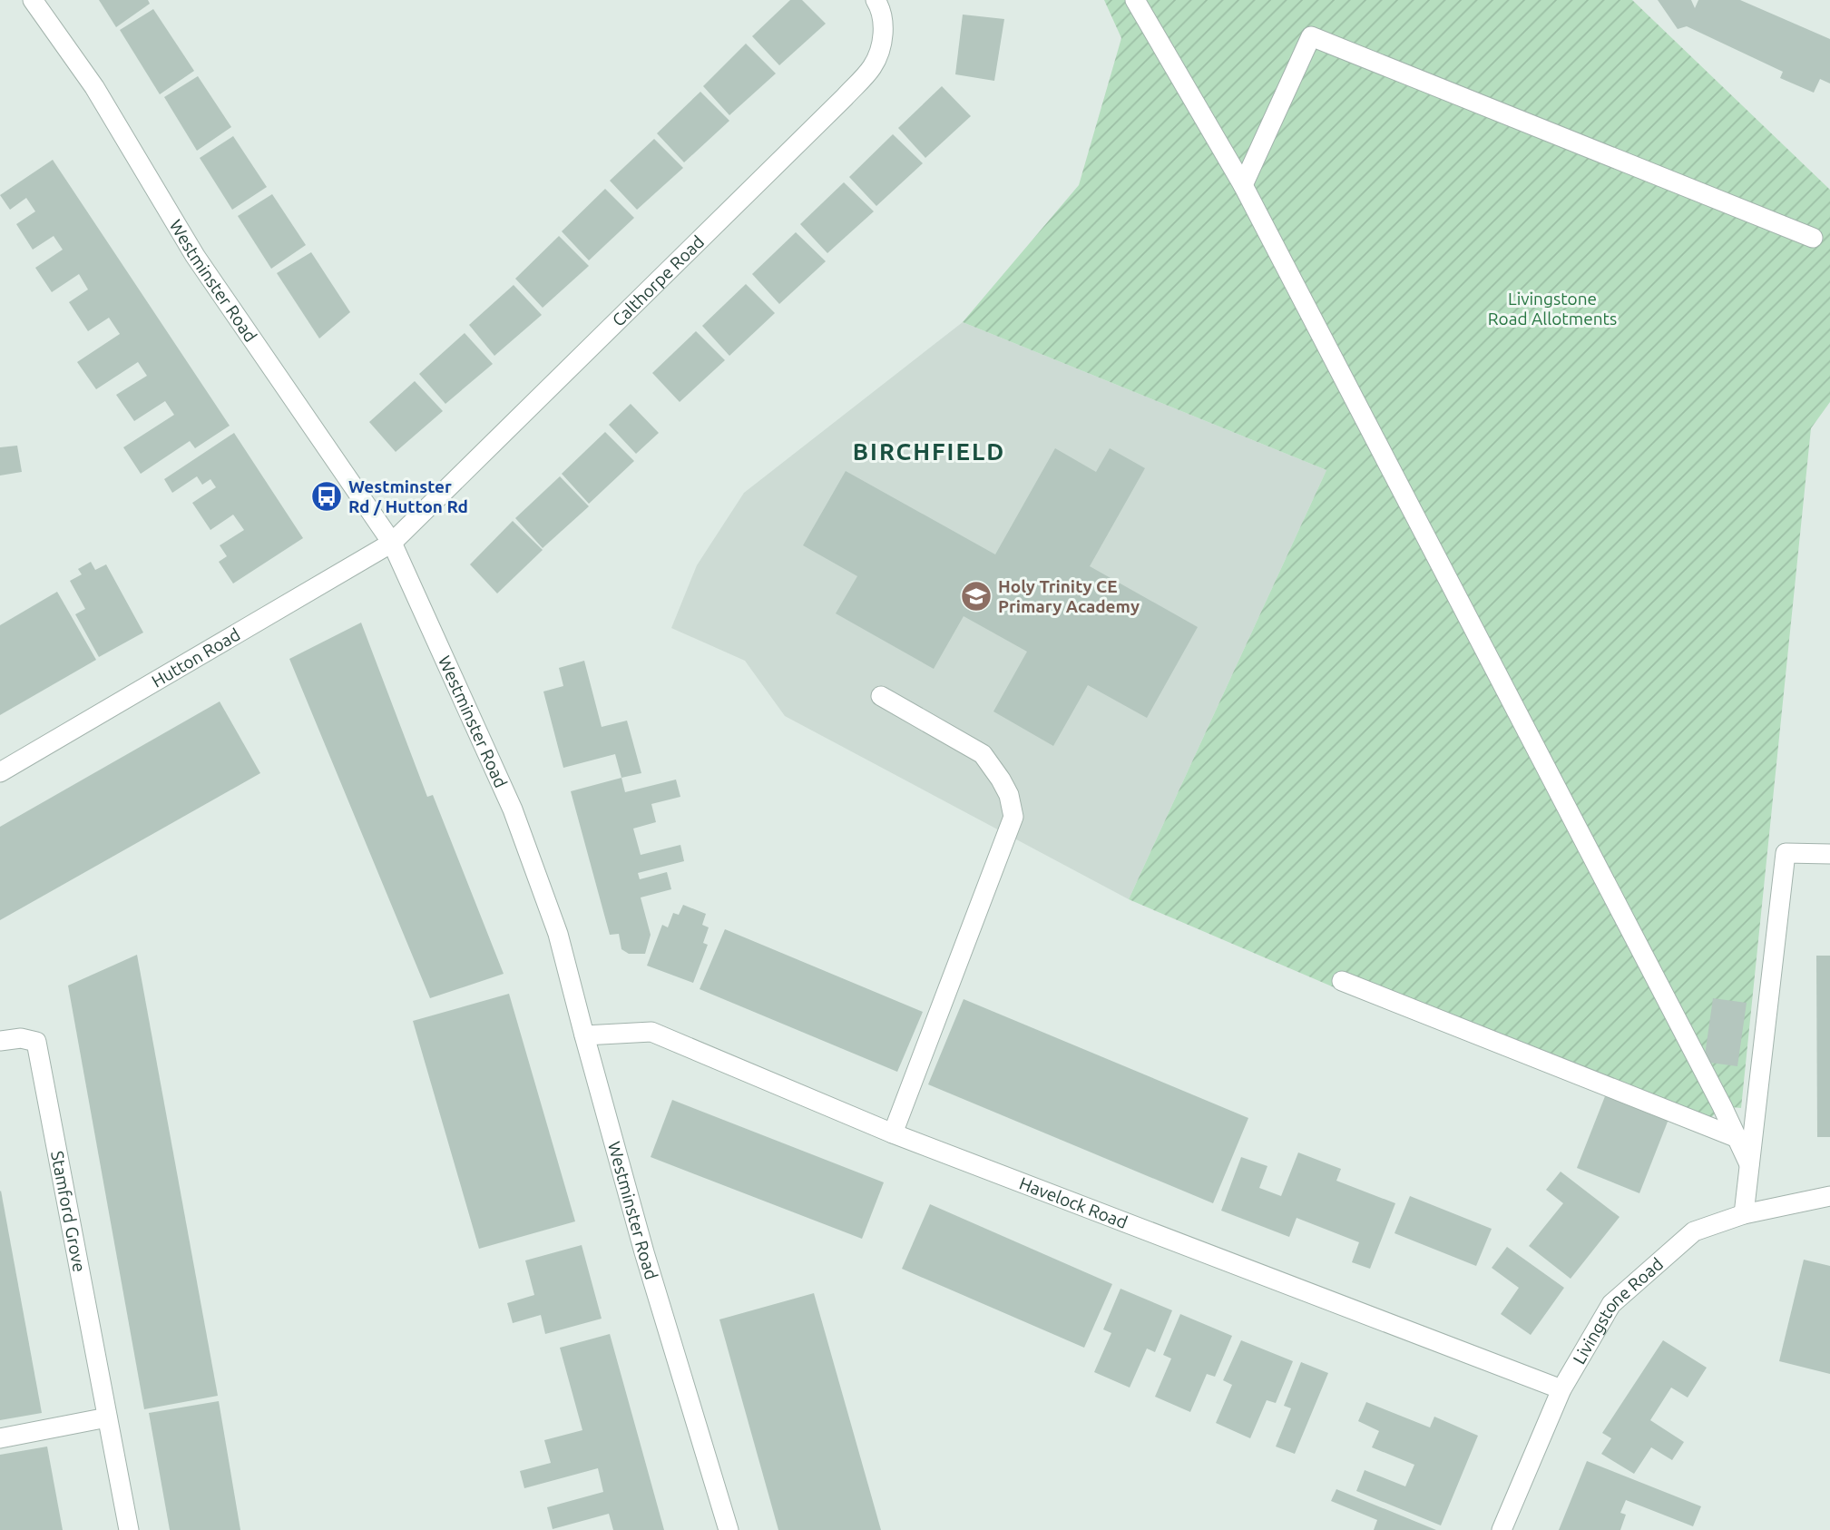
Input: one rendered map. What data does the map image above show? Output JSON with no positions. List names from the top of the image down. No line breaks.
{"streets":{"street":["Westminster Road","Calthorpe Road","Hutton Road","Havelock Road","Stamford Grove","Livingstone Road"]},"crossings":[["Westminster Road","Calthorpe Road"],["Westminster Road","Hutton Road"],["Westminster Road","Havelock Road"],["Calthorpe Road","Hutton Road"],["Havelock Road","Livingstone Road"]],"districts":["BIRCHFIELD"],"parks":["Livingstone Road Allotments"],"places":{"bus stop":["Westminster Rd / Hutton Rd"],"school or university":["Holy Trinity CE Primary Academy"]}}
